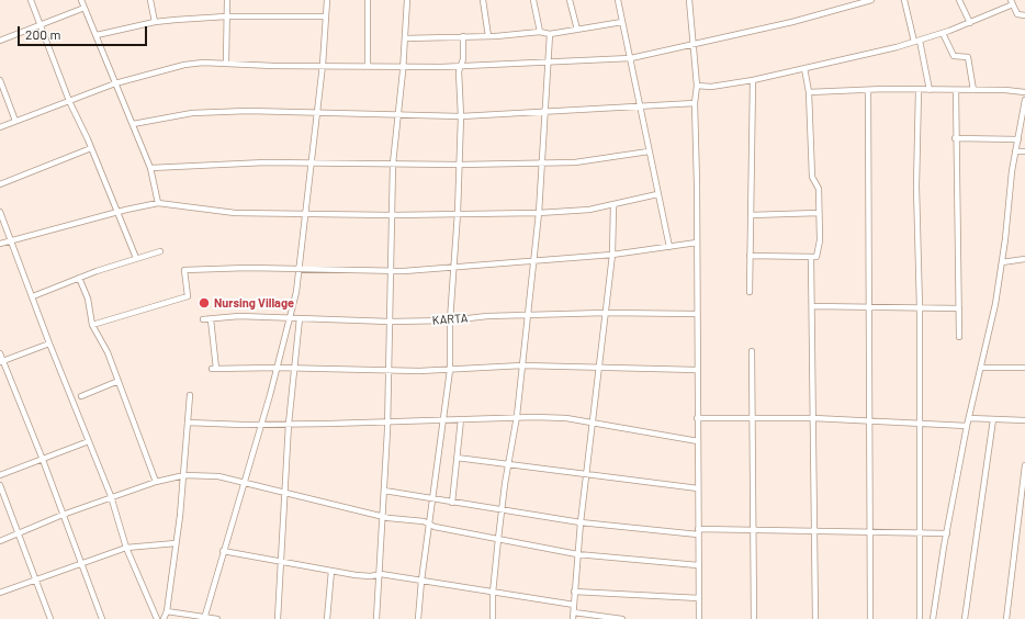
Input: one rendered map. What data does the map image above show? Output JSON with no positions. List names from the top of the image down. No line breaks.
{"streets":{"street":["KARTA"]},"places":["Nursing Village"],"scale_bar":"200 m"}
